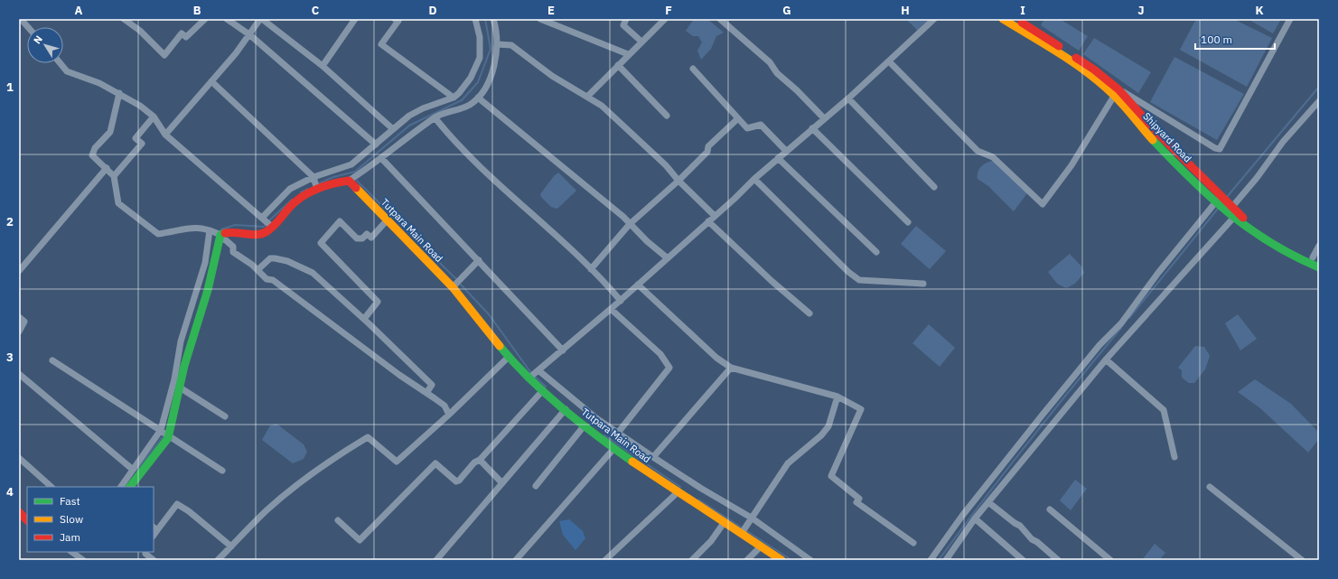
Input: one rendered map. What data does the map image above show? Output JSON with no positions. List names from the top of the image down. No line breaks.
{"streets":{"street":["Shipyard Road","Tutpara Main Road"]},"legend":["Fast","Slow","Jam"],"scale_bar":"100 m","north":"top left","grid":{"columns":["A","B","C","D","E","F","G","H","I","J","K"],"rows":["1","2","3","4"]}}
